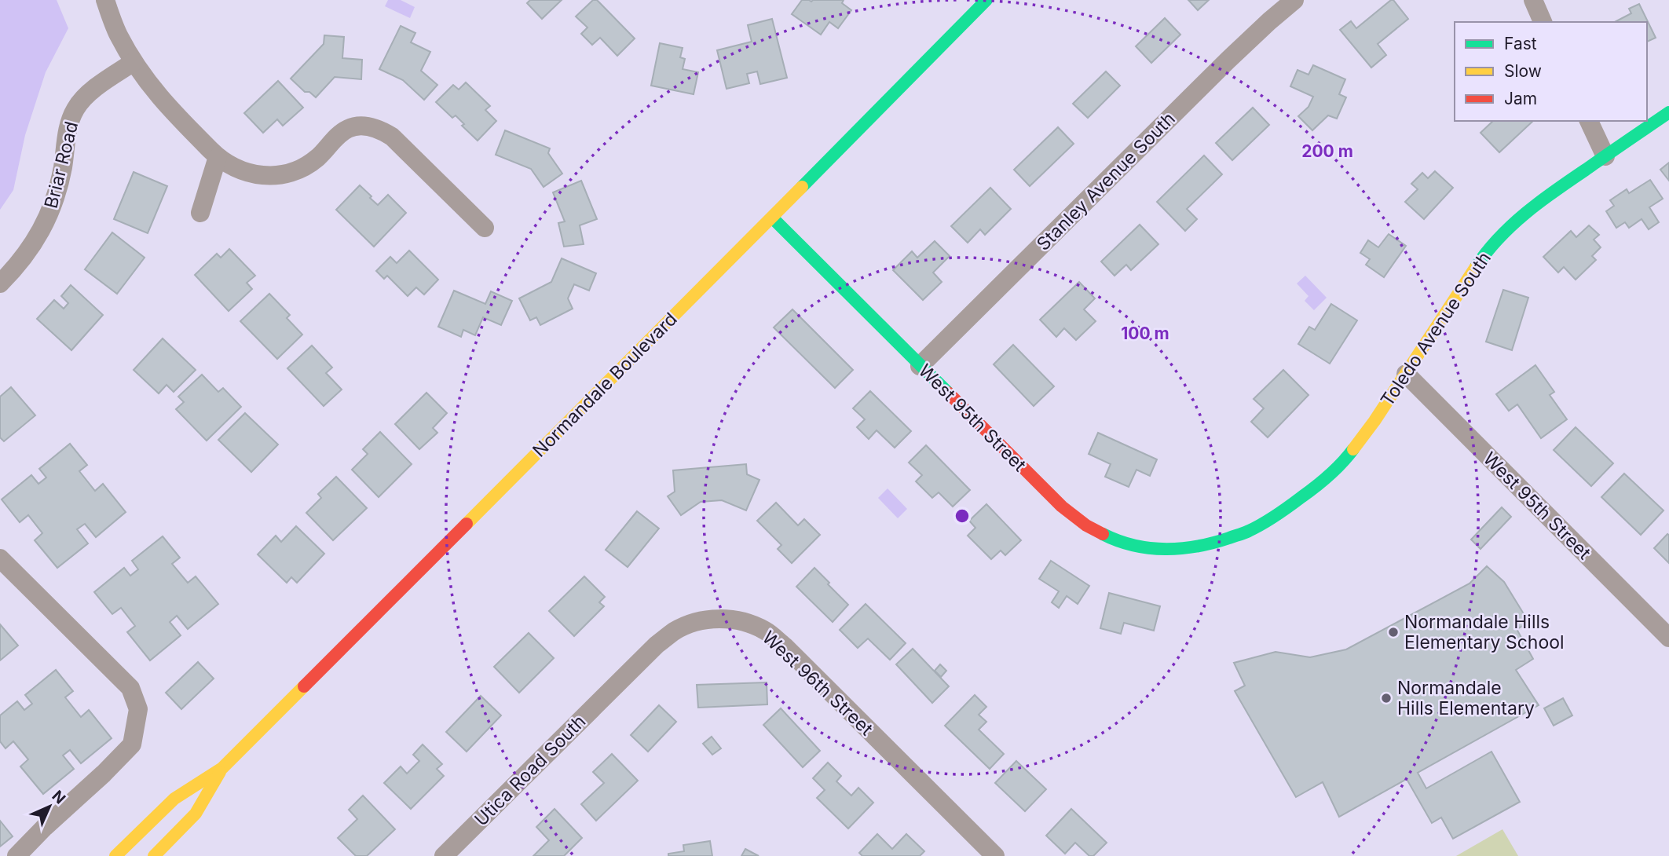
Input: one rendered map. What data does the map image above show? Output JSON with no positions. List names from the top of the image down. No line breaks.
{"streets":{"main road":["Toledo Avenue South","Normandale Boulevard","West 95th Street"],"street":["Briar Road","Stanley Avenue South","West 96th Street","Utica Road South"]},"crossings":[["Stanley Avenue South","West 95th Street"],["Toledo Avenue South","West 95th Street"],["Normandale Boulevard","West 95th Street"],["West 96th Street","Utica Road South"]],"places":["Normandale Hills Elementary School","Normandale Hills Elementary"],"legend":["Fast","Slow","Jam"],"north":"top right","rings":["200 m","100 m"]}
